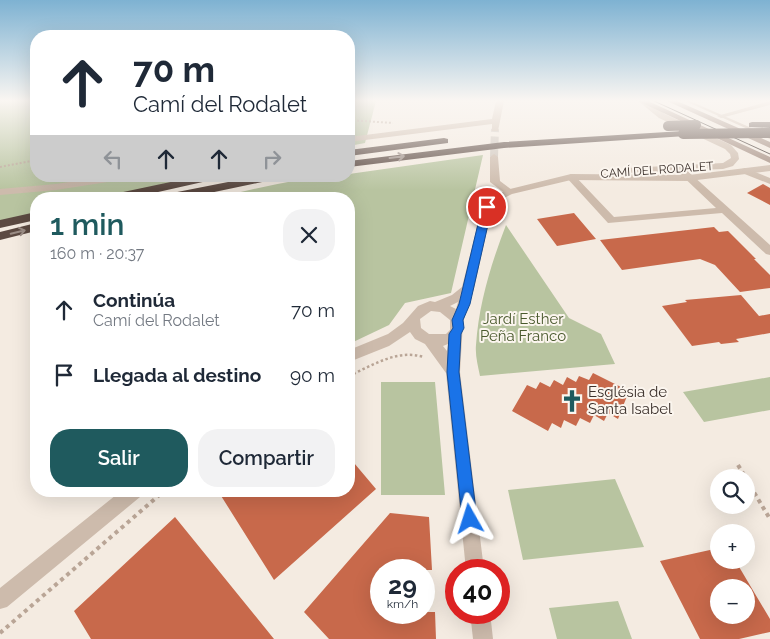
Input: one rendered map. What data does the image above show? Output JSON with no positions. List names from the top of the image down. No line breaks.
{"streets":{"street":["CAMÍ DEL RODALET"]},"parks":["Jardí Esther Peña Franco"],"places":{"church":["Església de Santa Isabel"]},"page":{"turn":["70 m","Camí del Rodalet"],"heading":["1 min","160 m · 20:37"],"list":[{"name":"Continúa","note":"Camí del Rodalet","value":"70 m"},{"name":"Llegada al destino","value":"90 m"}],"buttons":["Salir","Compartir"],"map_buttons":["+","−"],"speed":"29 km/h","limit":"40"}}
